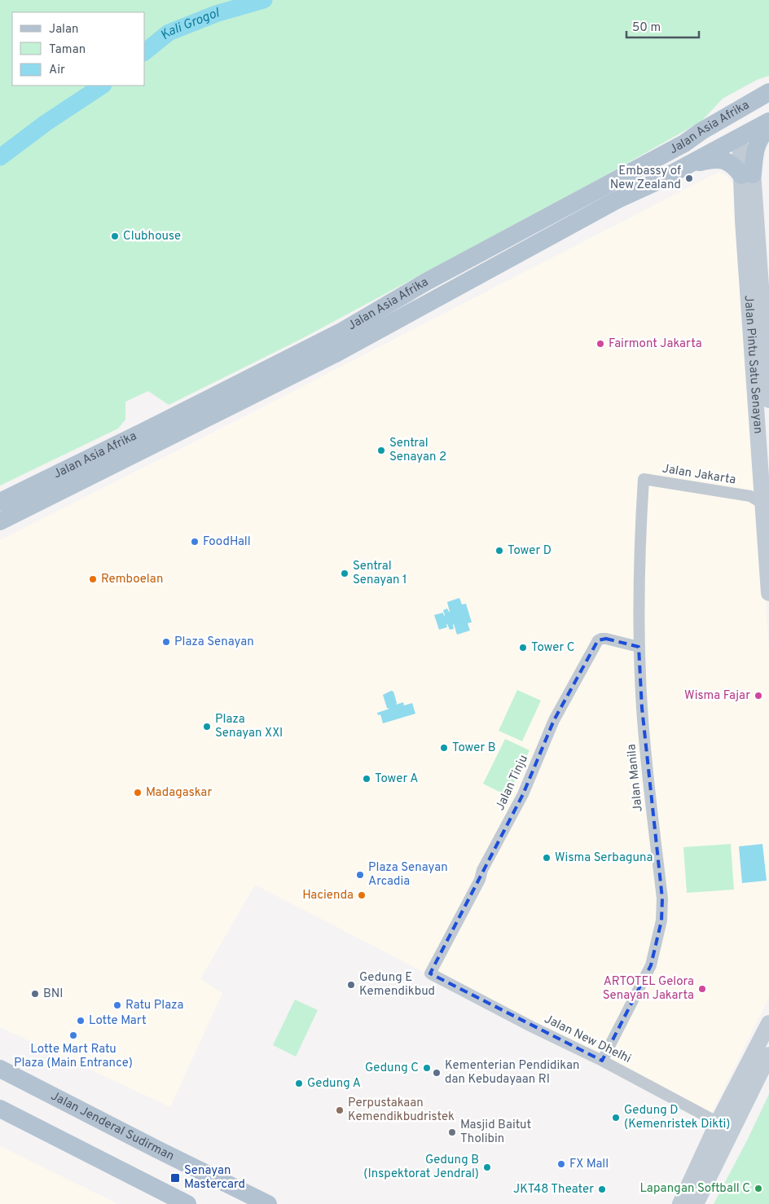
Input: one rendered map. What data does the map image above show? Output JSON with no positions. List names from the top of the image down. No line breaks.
{"streets":{"main road":["Jalan Asia Afrika","Jalan Pintu Satu Senayan","Jalan Jenderal Sudirman"],"street":["Jalan Jakarta","Jalan Manila","Jalan Tinju","Jalan New Dhelhi"]},"crossings":[["Jalan Asia Afrika","Jalan Pintu Satu Senayan"],["Jalan Pintu Satu Senayan","Jalan Jakarta"],["Jalan Jakarta","Jalan Manila"],["Jalan Manila","Jalan Tinju"],["Jalan Manila","Jalan New Dhelhi"],["Jalan Tinju","Jalan New Dhelhi"]],"water":["Kali Grogol"],"places":{"other":["Embassy of New Zealand","Clubhouse","Fairmont Jakarta","Sentral Senayan 2","FoodHall","Tower D","Sentral Senayan 1","Remboelan","Plaza Senayan","Tower C","Wisma Fajar","Plaza Senayan XXI","Tower B","Tower A","Madagaskar","Wisma Serbaguna","Plaza Senayan Arcadia","Hacienda","Gedung E Kemendikbud","ARTOTEL Gelora Senayan Jakarta","BNI","Ratu Plaza","Lotte Mart","Lotte Mart Ratu Plaza (Main Entrance)","Gedung C","Kementerian Pendidikan dan Kebudayaan RI","Gedung A","Perpustakaan Kemendikbudristek","Gedung D (Kemenristek Dikti)","Masjid Baitut Tholibin","FX Mall","Gedung B (Inspektorat Jendral)","Lapangan Softball C","JKT48 Theater"],"transit":["Senayan Mastercard"]},"legend":["Jalan","Taman","Air"],"scale_bar":"50 m"}
